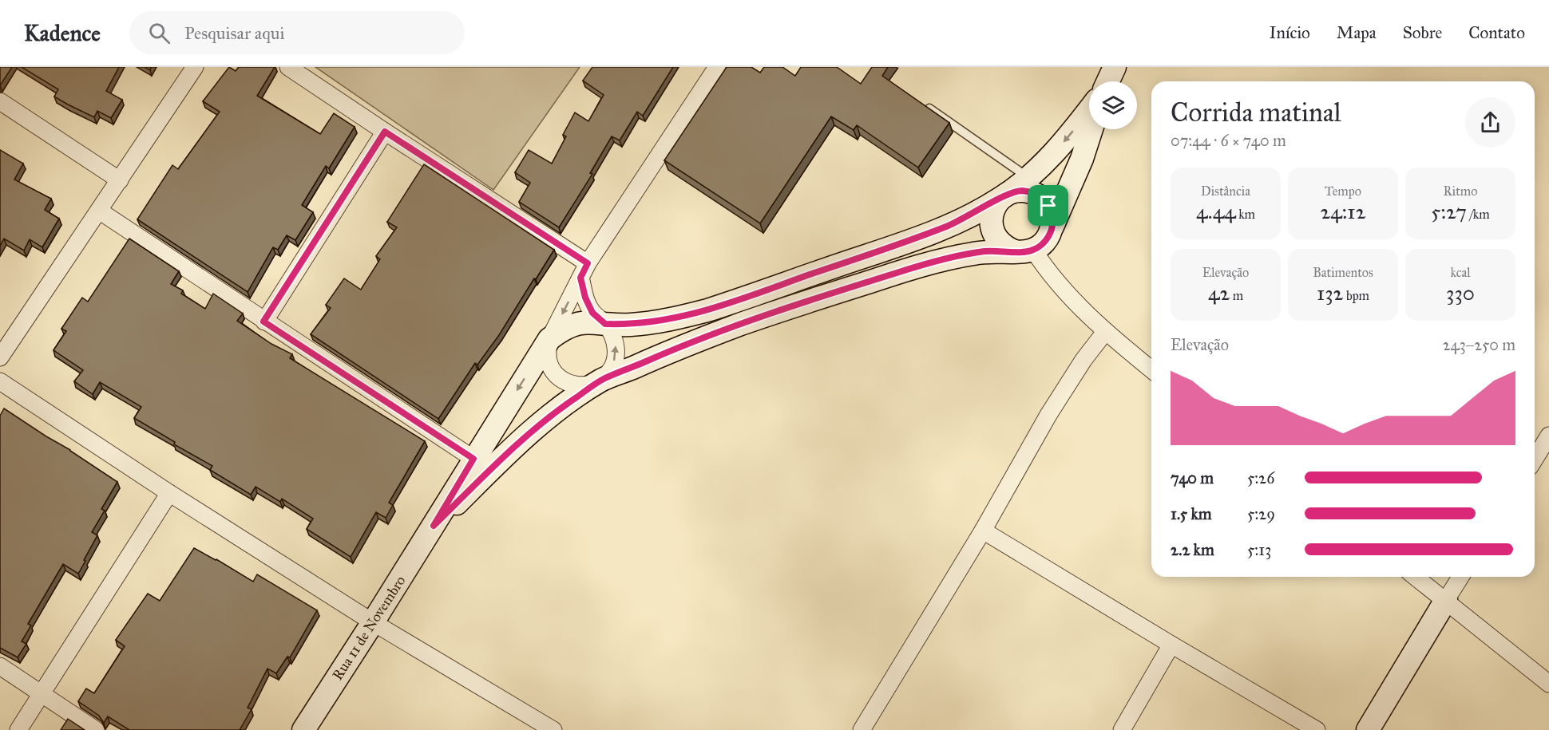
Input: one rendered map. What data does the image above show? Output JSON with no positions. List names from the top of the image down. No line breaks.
{"streets":{"main road":["Rua 11 de Novembro"]},"page":{"header":"Kadence","search":"Pesquisar aqui","nav":["Início","Mapa","Sobre","Contato"],"heading":["Corrida matinal","07:44 · 6 × 740 m"],"stats":[["Distância","4.44 km"],["Tempo","24:12"],["Ritmo","5:27 /km"],["Elevação","42 m"],["Batimentos","132 bpm"],["kcal","330"]],"chart":["Elevação","243–250 m"],"list":[{"name":"740 m","note":"5:26"},{"name":"1.5 km","note":"5:29"},{"name":"2.2 km","note":"5:13"}]}}
